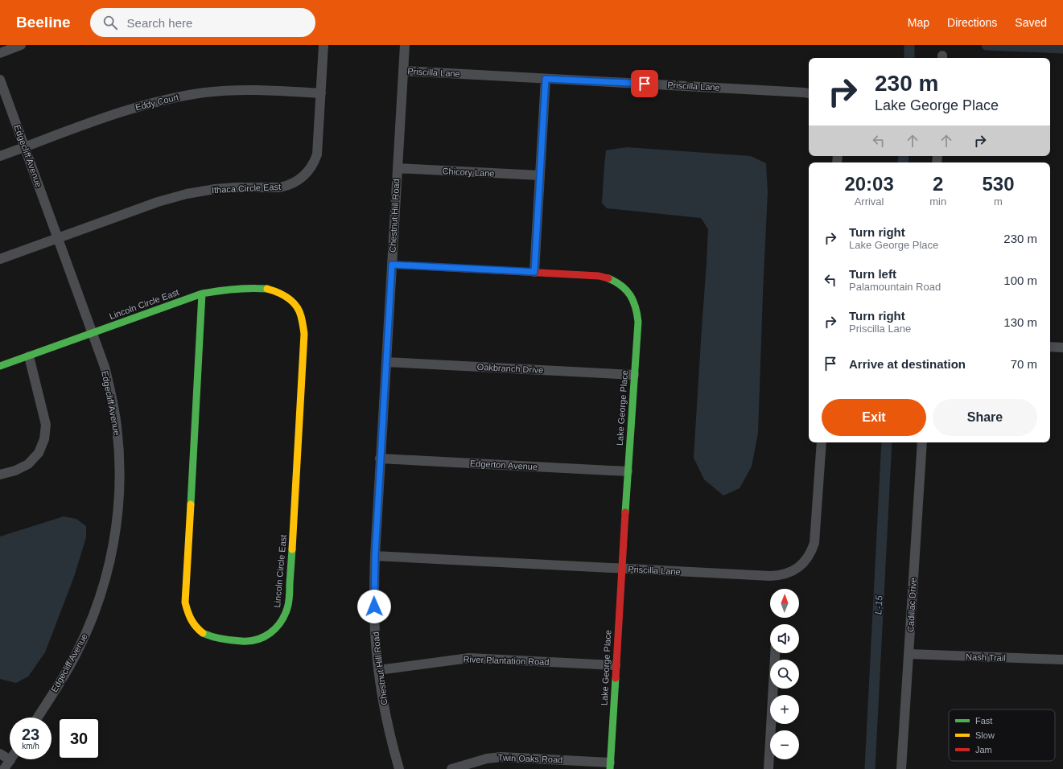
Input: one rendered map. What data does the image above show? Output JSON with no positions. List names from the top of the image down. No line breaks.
{"streets":{"street":["Priscilla Lane","Eddy Court","Edgecliff Avenue","Chicory Lane","Ithaca Circle East","Chestnut Hill Road","Lincoln Circle East","Oakbranch Drive","Lake George Place","Edgerton Avenue","Cadillac Drive","Nash Trail","River Plantation Road","Twin Oaks Road"]},"crossings":[["Priscilla Lane","Chestnut Hill Road"],["Priscilla Lane","Lake George Place"],["Eddy Court","Edgecliff Avenue"],["Eddy Court","Ithaca Circle East"],["Edgecliff Avenue","Ithaca Circle East"],["Edgecliff Avenue","Lincoln Circle East"],["Chicory Lane","Chestnut Hill Road"],["Chestnut Hill Road","Oakbranch Drive"],["Chestnut Hill Road","Lake George Place"],["Chestnut Hill Road","Edgerton Avenue"],["Chestnut Hill Road","River Plantation Road"],["Oakbranch Drive","Lake George Place"],["Lake George Place","Edgerton Avenue"],["Lake George Place","River Plantation Road"],["Lake George Place","Twin Oaks Road"],["Cadillac Drive","Nash Trail"]],"water":["L-15"],"legend":["Fast","Slow","Jam"],"north":"top","page":{"header":"Beeline","search":"Search here","nav":["Map","Directions","Saved"],"turn":["230 m","Lake George Place"],"eta":["20:03","Arrival","2","min","530","m"],"list":[{"name":"Turn right","note":"Lake George Place","value":"230 m"},{"name":"Turn left","note":"Palamountain Road","value":"100 m"},{"name":"Turn right","note":"Priscilla Lane","value":"130 m"},{"name":"Arrive at destination","value":"70 m"}],"buttons":["Exit","Share"],"map_buttons":["+","−"],"speed":"23 km/h","limit":"30"}}
